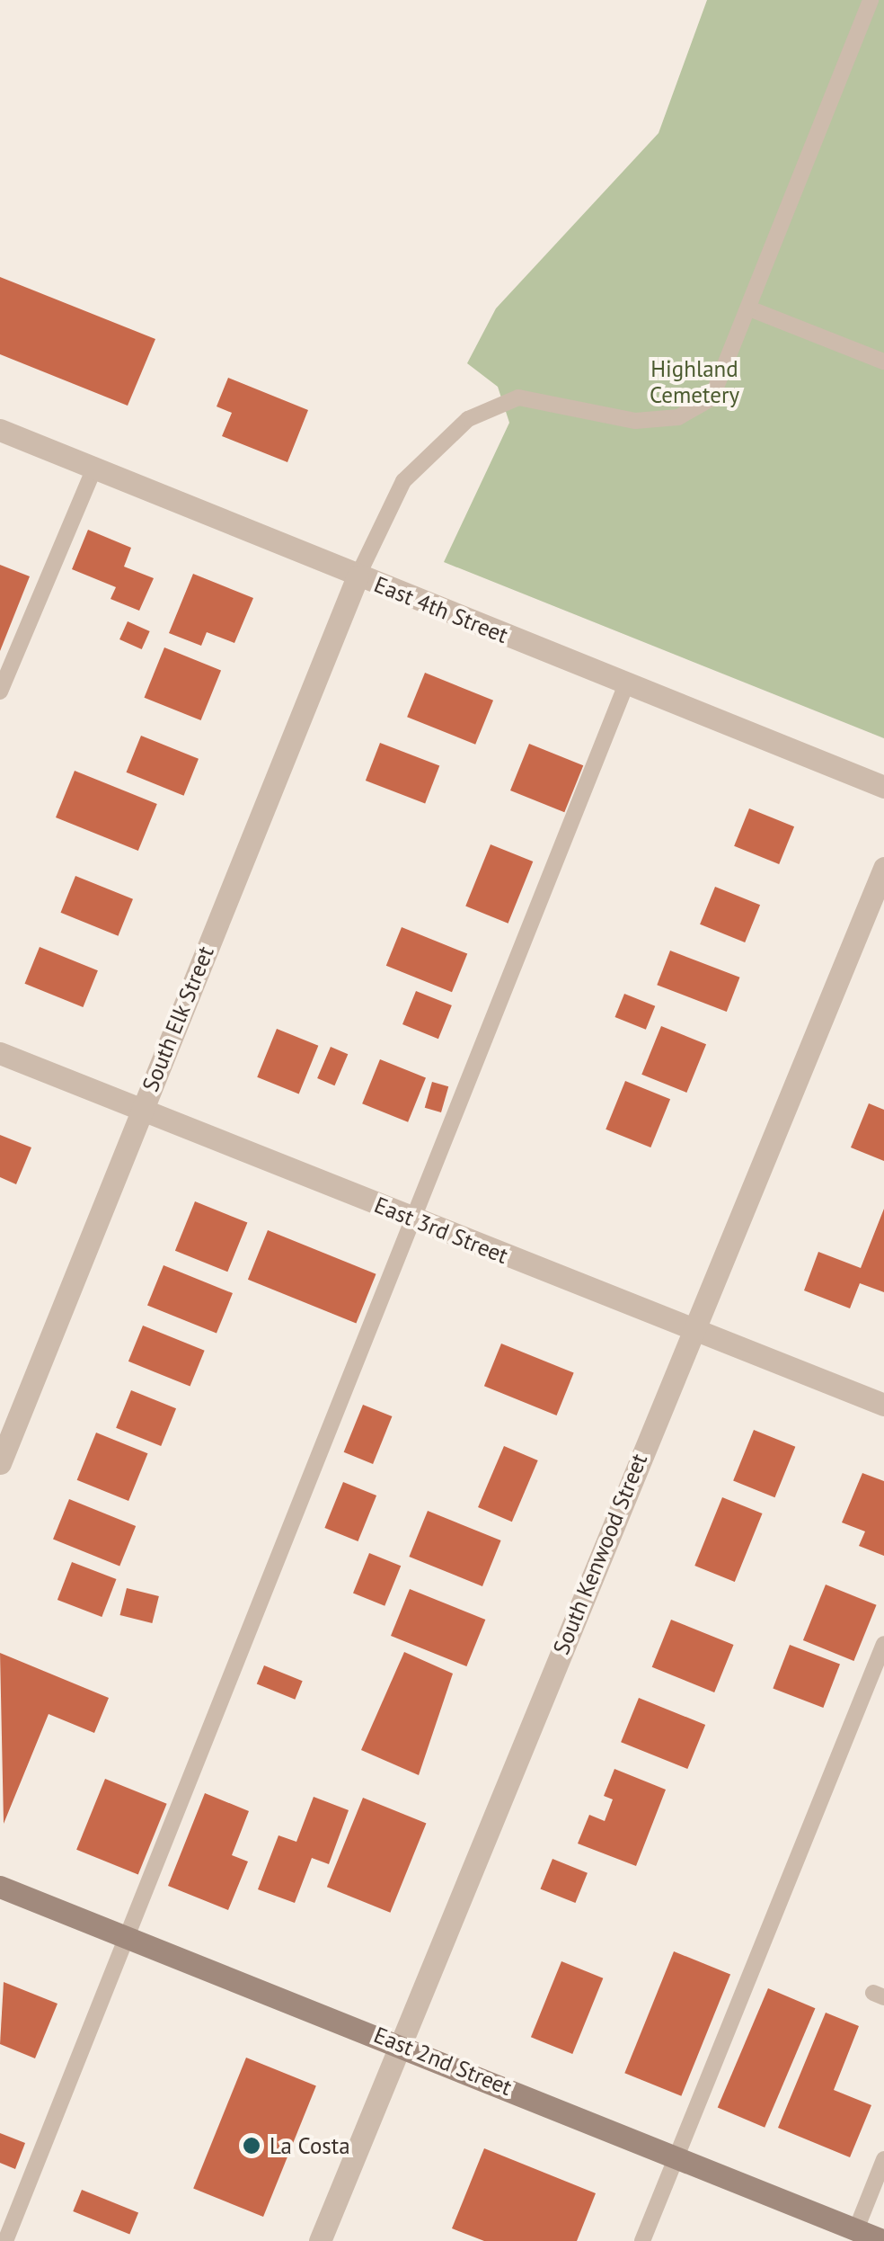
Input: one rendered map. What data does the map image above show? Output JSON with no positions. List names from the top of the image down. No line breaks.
{"streets":{"main road":["East 2nd Street"],"street":["East 4th Street","South Elk Street","East 3rd Street","South Kenwood Street"]},"crossings":[["East 4th Street","South Elk Street"],["South Elk Street","East 3rd Street"],["East 3rd Street","South Kenwood Street"],["South Kenwood Street","East 2nd Street"]],"parks":["Highland Cemetery"],"places":["La Costa"]}
